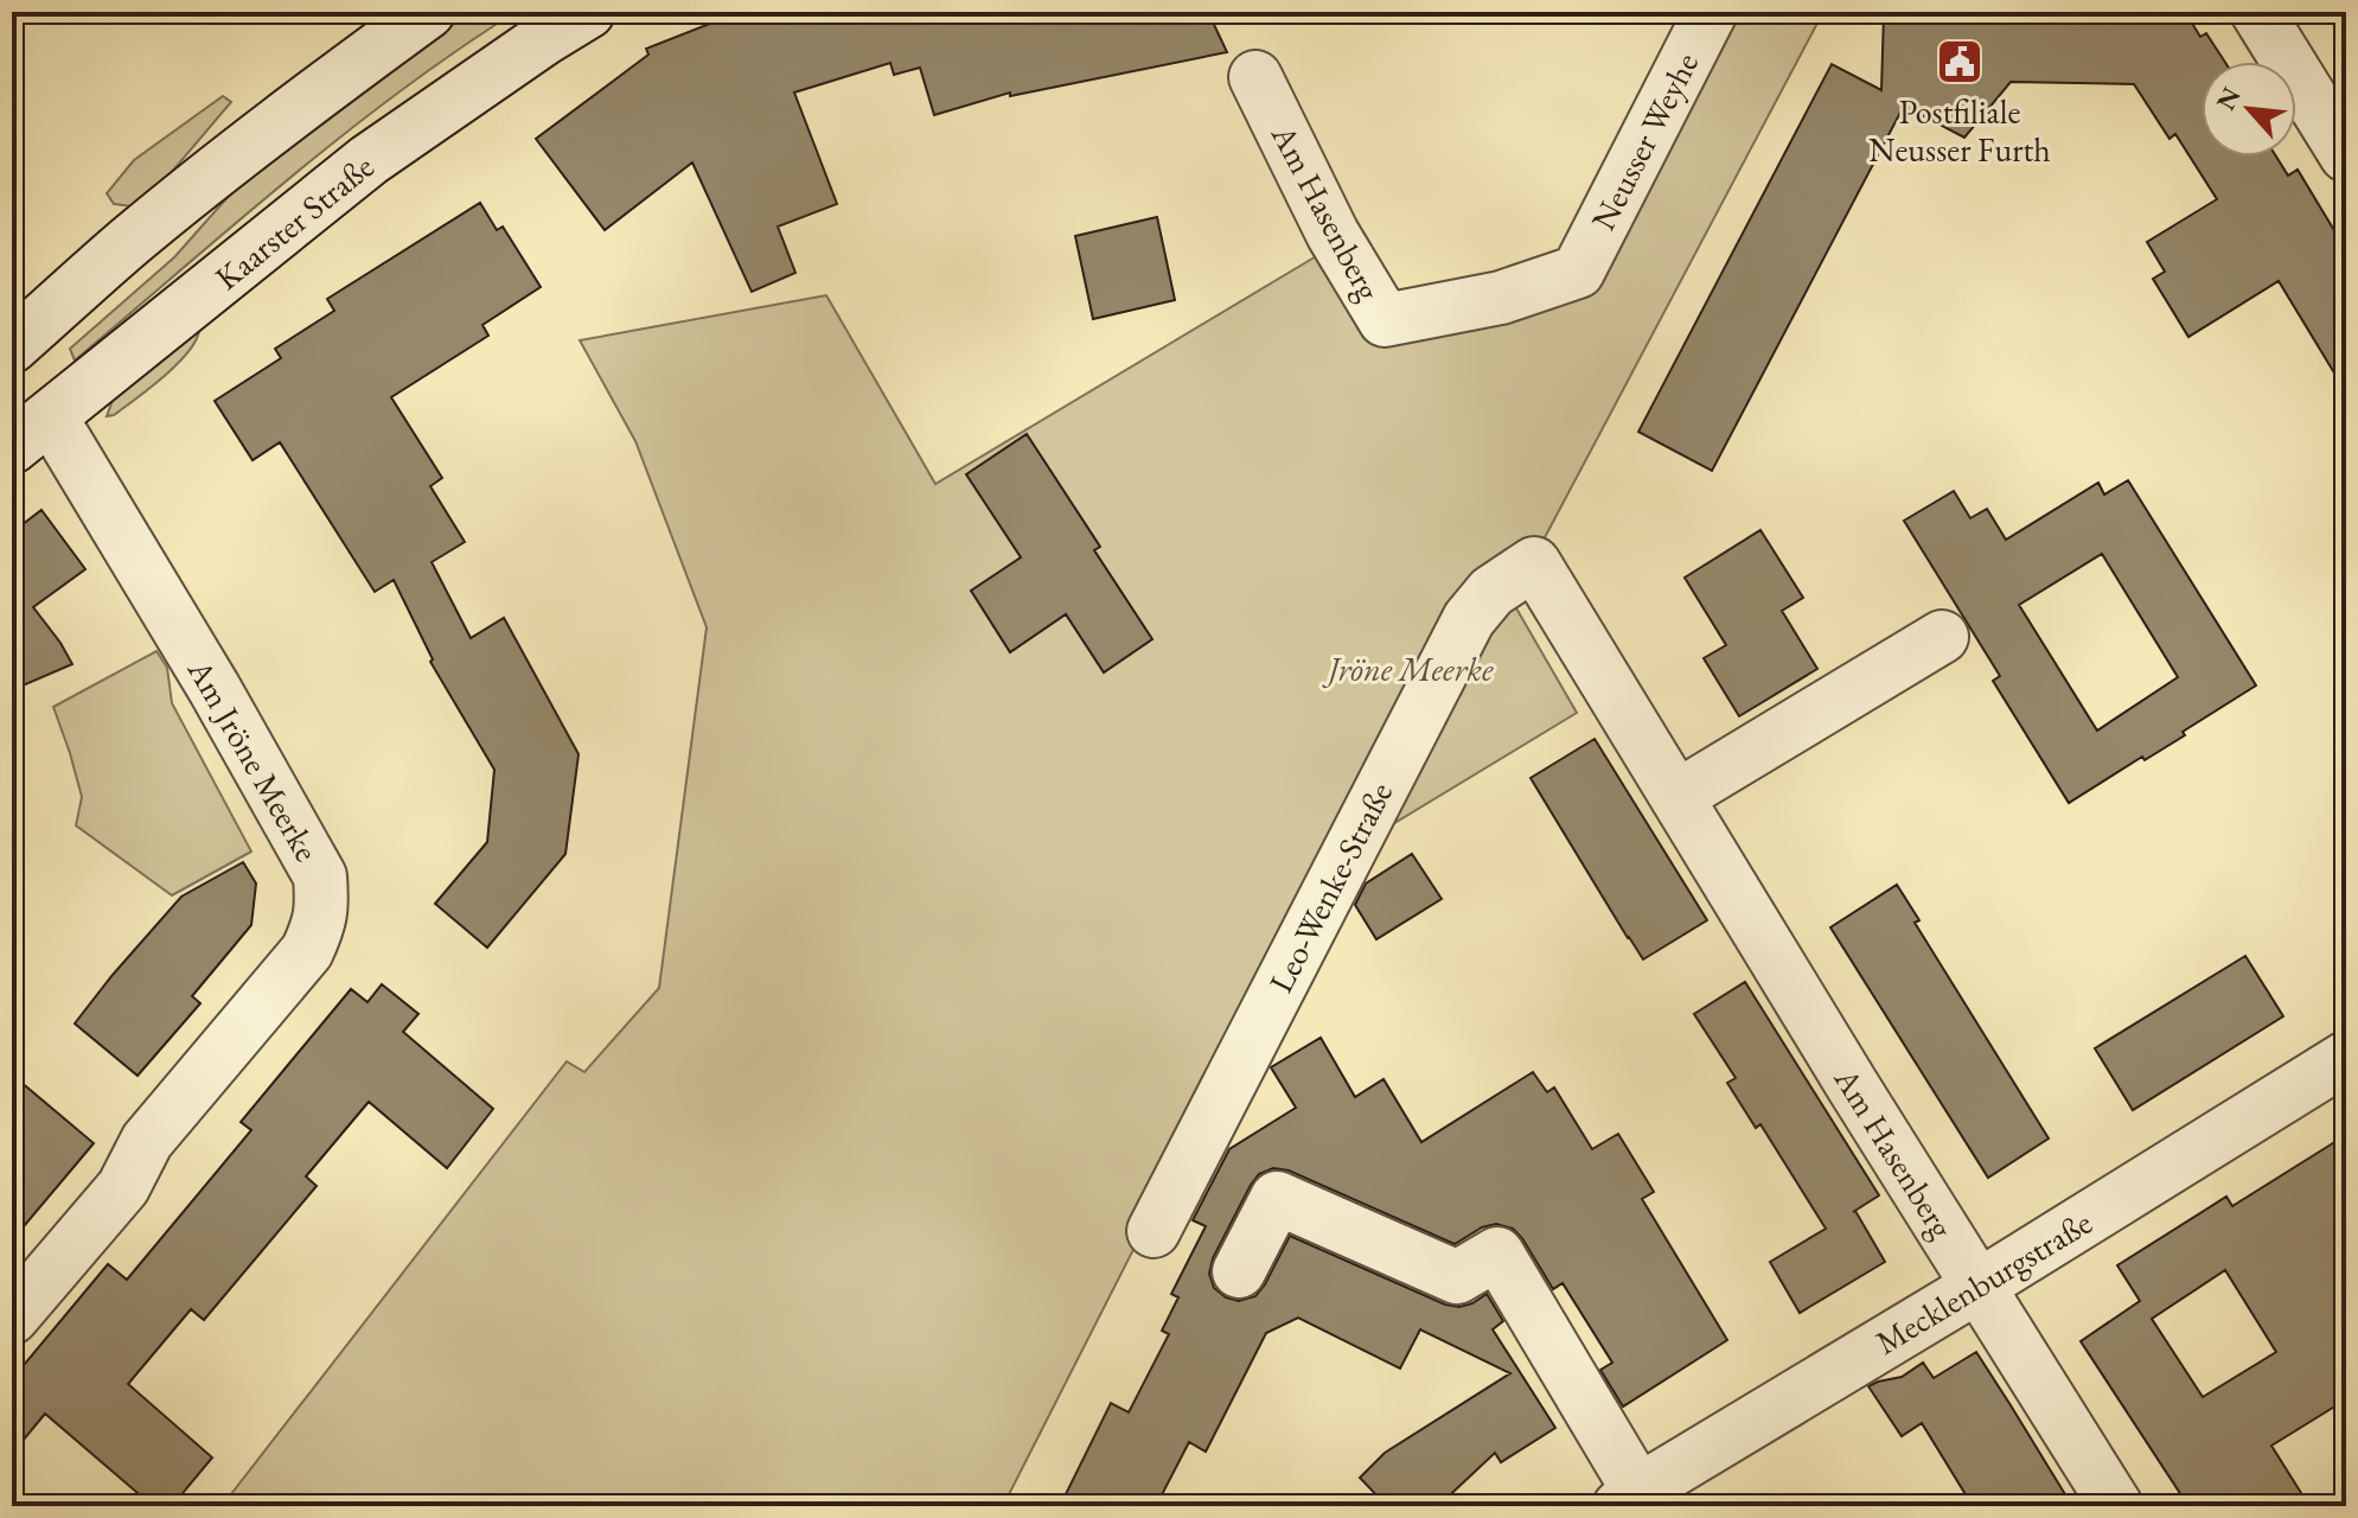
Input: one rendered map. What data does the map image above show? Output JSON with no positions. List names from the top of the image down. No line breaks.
{"streets":{"street":["Neusser Weyhe","Am Hasenberg","Kaarster Straße","Am Jröne Meerke","Leo-Wenke-Straße","Mecklenburgstraße"]},"crossings":[["Neusser Weyhe","Am Hasenberg"],["Am Hasenberg","Leo-Wenke-Straße"],["Am Hasenberg","Mecklenburgstraße"],["Kaarster Straße","Am Jröne Meerke"]],"parks":["Jröne Meerke"],"places":{"public building":["Postfiliale Neusser Furth"]},"north":"top left"}
